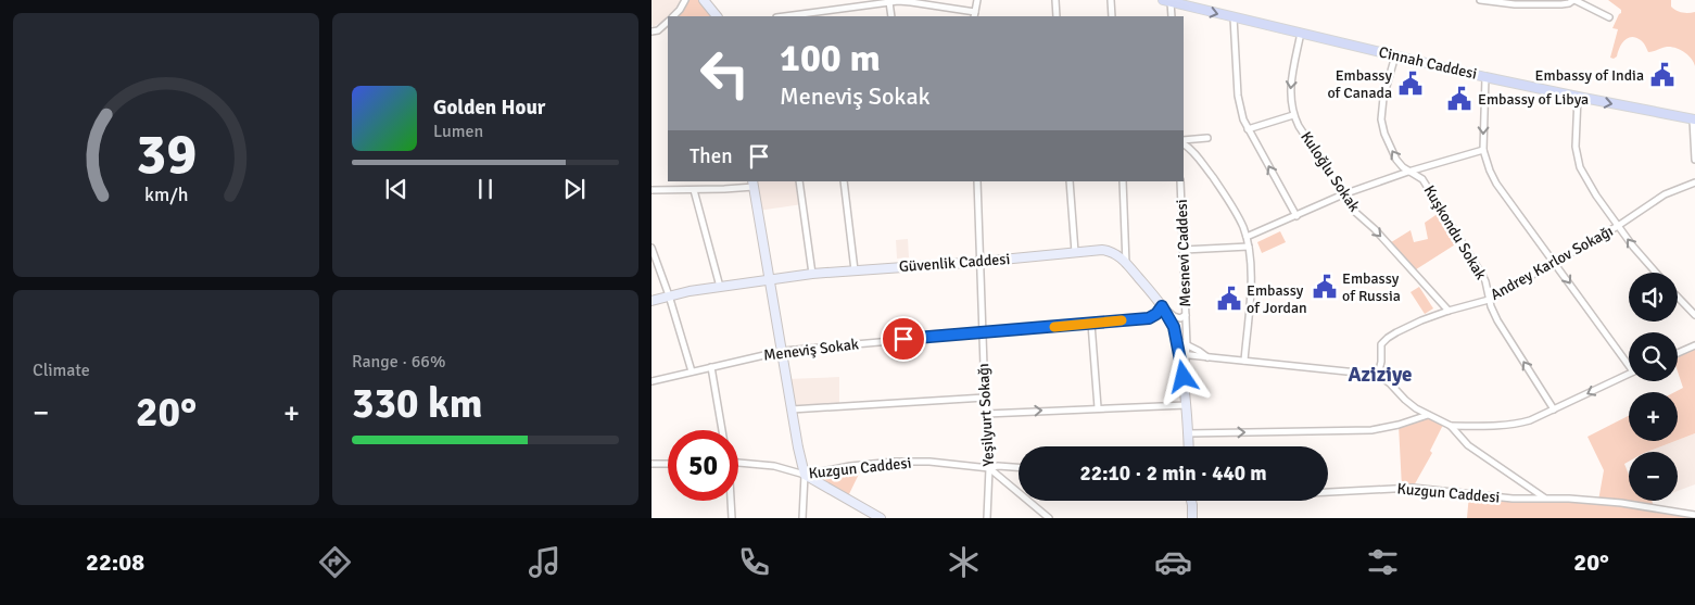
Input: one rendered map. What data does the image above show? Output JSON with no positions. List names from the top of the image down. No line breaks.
{"streets":{"main road":["Cinnah Caddesi","Güvenlik Caddesi"],"street":["Kuloğlu Sokak","Kuşkondu Sokak","Mesnevi Caddesi","Andrey Karlov Sokağı","Meneviş Sokak","Yeşilyurt Sokağı","Kuzgun Caddesi"]},"crossings":[["Cinnah Caddesi","Kuloğlu Sokak"],["Cinnah Caddesi","Kuşkondu Sokak"],["Kuloğlu Sokak","Andrey Karlov Sokağı"],["Kuşkondu Sokak","Andrey Karlov Sokağı"],["Mesnevi Caddesi","Güvenlik Caddesi"],["Güvenlik Caddesi","Meneviş Sokak"],["Güvenlik Caddesi","Yeşilyurt Sokağı"],["Meneviş Sokak","Yeşilyurt Sokağı"],["Yeşilyurt Sokağı","Kuzgun Caddesi"]],"one_way":["Kuloğlu Sokak","Kuşkondu Sokak"],"districts":["Aziziye"],"places":{"public building":["Embassy of India","Embassy of Canada","Embassy of Libya","Embassy of Russia","Embassy of Jordan"]},"page":{"turn":["100 m","Meneviş Sokak"],"song":["Golden Hour","Lumen"],"then":"Then","map_buttons":["+","−"],"tile":["Climate",["Range · 66%","330 km"]],"heat":["−","20°","+"],"limit":"50","trip":"22:10 · 2 min · 440 m","tabs":["22:08","20°"],"gauge":["39","km/h"]}}
